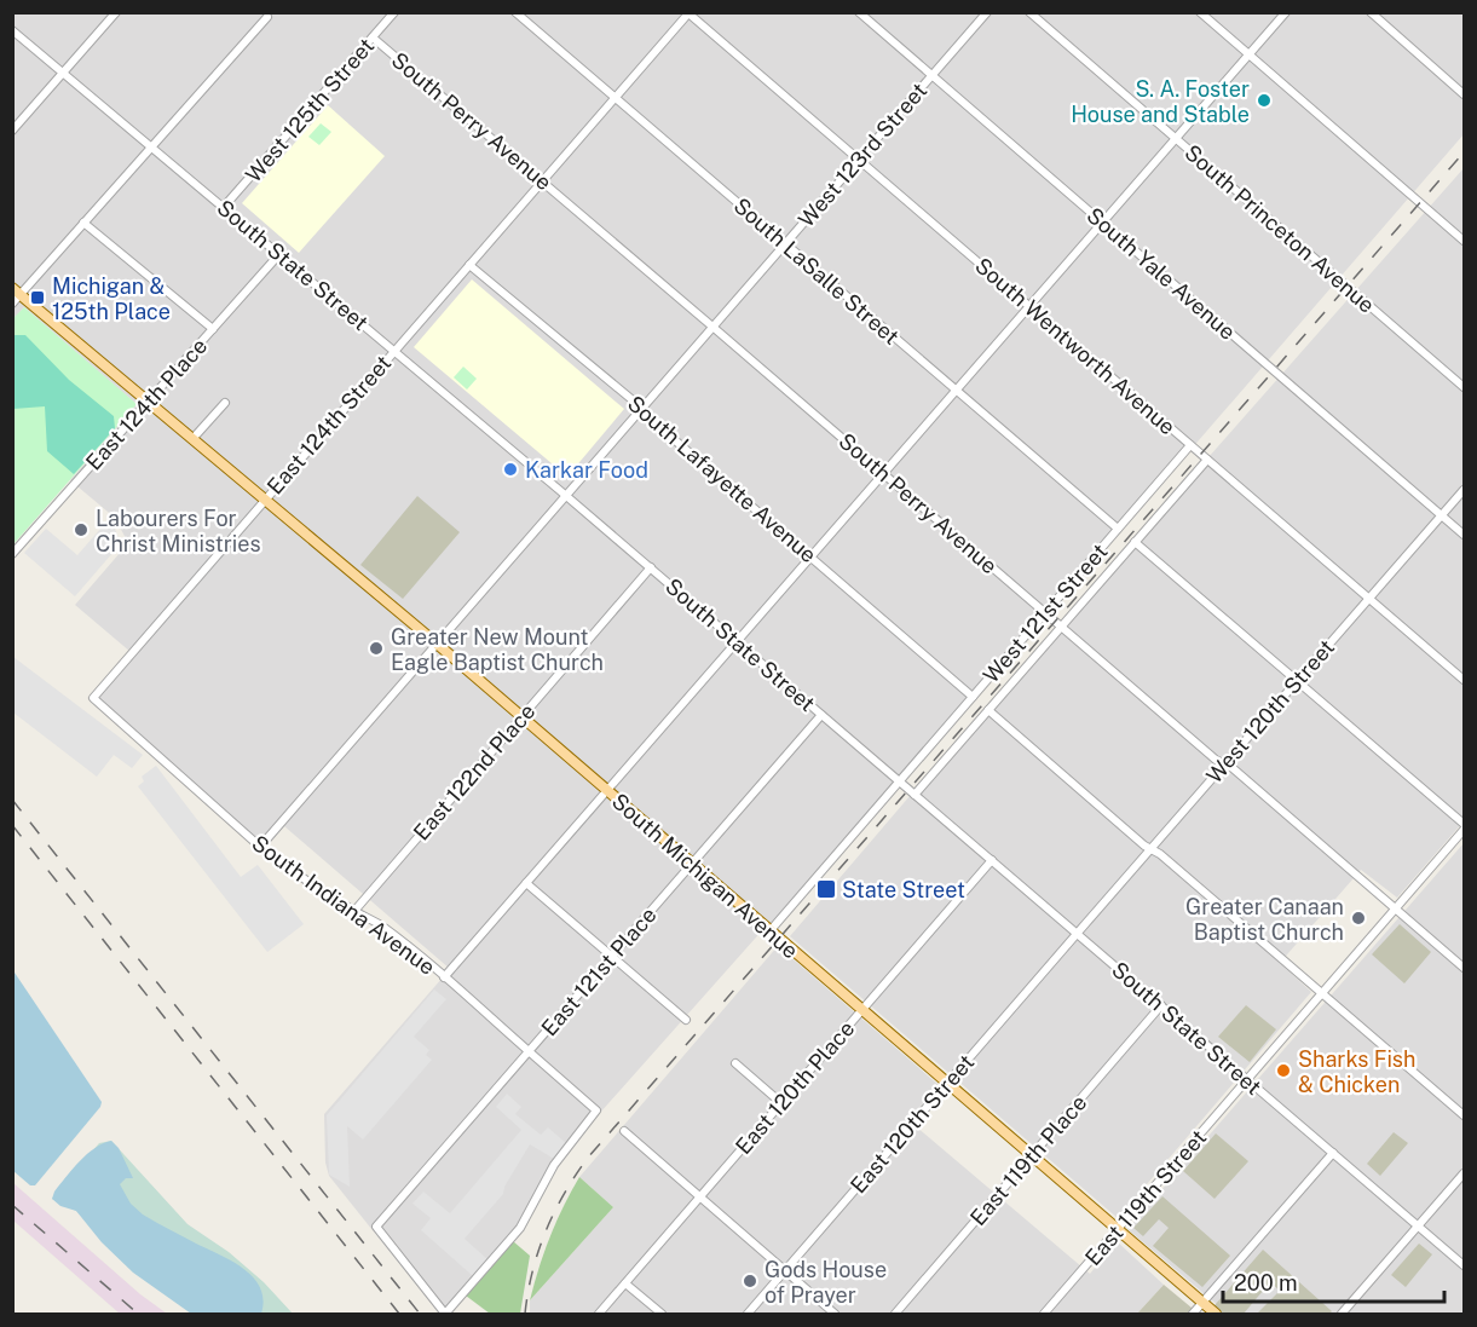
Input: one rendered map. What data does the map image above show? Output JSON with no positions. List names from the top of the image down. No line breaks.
{"streets":{"main road":["South Michigan Avenue"],"street":["West 125th Street","South Perry Avenue","West 123rd Street","South Princeton Avenue","South State Street","South LaSalle Street","South Yale Avenue","South Wentworth Avenue","East 124th Place","East 124th Street","South Lafayette Avenue","West 121st Street","West 120th Street","East 122nd Place","South Indiana Avenue","East 121st Place","East 120th Place","East 120th Street","East 119th Place","East 119th Street"]},"crossings":[["West 125th Street","South Perry Avenue"],["West 125th Street","South State Street"],["South Perry Avenue","West 123rd Street"],["South Perry Avenue","East 124th Street"],["South Perry Avenue","West 121st Street"],["South Perry Avenue","West 120th Street"],["South Perry Avenue","East 119th Street"],["West 123rd Street","South State Street"],["West 123rd Street","South LaSalle Street"],["West 123rd Street","South Yale Avenue"],["West 123rd Street","South Wentworth Avenue"],["West 123rd Street","South Lafayette Avenue"],["West 123rd Street","South Michigan Avenue"],["West 123rd Street","South Indiana Avenue"],["South State Street","East 124th Place"],["South State Street","East 124th Street"],["South State Street","West 121st Street"],["South State Street","West 120th Street"],["South State Street","East 122nd Place"],["South State Street","East 121st Place"],["South State Street","East 120th Place"],["South State Street","East 120th Street"],["South State Street","East 119th Place"],["South State Street","East 119th Street"],["South LaSalle Street","East 124th Street"],["South LaSalle Street","West 121st Street"],["South Yale Avenue","West 120th Street"],["South Wentworth Avenue","East 124th Street"],["South Wentworth Avenue","West 121st Street"],["South Wentworth Avenue","West 120th Street"],["East 124th Place","South Michigan Avenue"],["East 124th Street","South Lafayette Avenue"],["East 124th Street","South Michigan Avenue"],["East 124th Street","South Indiana Avenue"],["South Lafayette Avenue","West 121st Street"],["West 121st Street","South Michigan Avenue"],["West 120th Street","East 120th Street"],["East 122nd Place","South Michigan Avenue"],["East 122nd Place","South Indiana Avenue"],["South Michigan Avenue","East 121st Place"],["South Michigan Avenue","East 120th Place"],["South Michigan Avenue","East 120th Street"],["South Michigan Avenue","East 119th Place"],["South Michigan Avenue","East 119th Street"],["South Indiana Avenue","East 121st Place"]],"places":{"other":["S. A. Foster House and Stable","Karkar Food","Labourers For Christ Ministries","Greater New Mount Eagle Baptist Church","Greater Canaan Baptist Church","Sharks Fish & Chicken","Gods House of Prayer"],"transit":["Michigan & 125th Place","State Street"]},"scale_bar":"200 m"}
